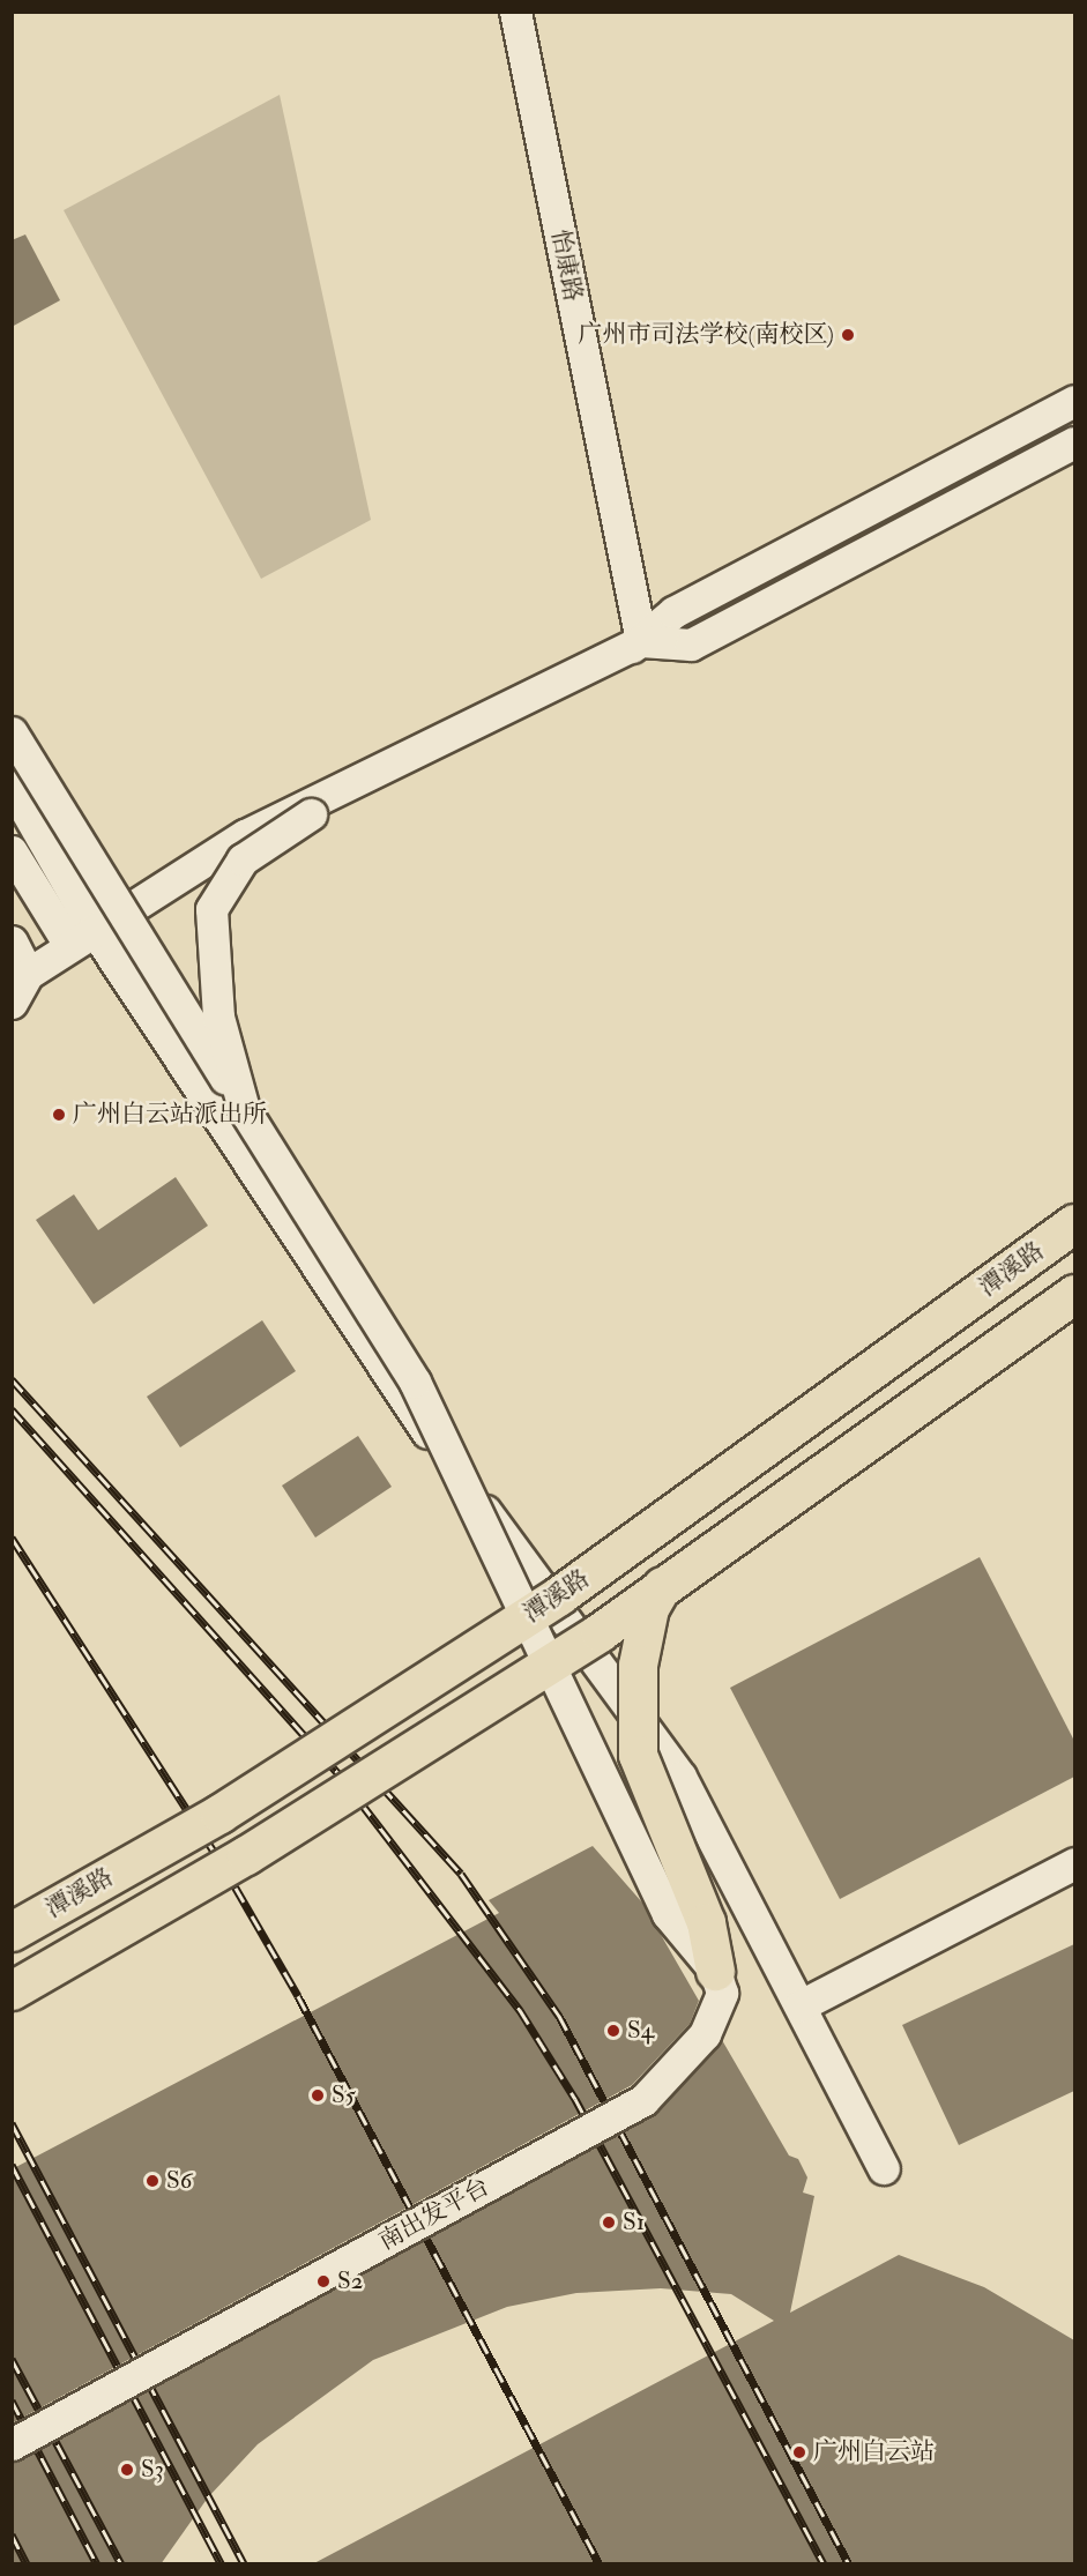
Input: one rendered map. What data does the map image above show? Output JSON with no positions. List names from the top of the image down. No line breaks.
{"streets":{"main road":["潭溪路"],"street":["怡康路","南出发平台"]},"places":["广州市司法学校(南校区)","广州白云站派出所","S4","S5","S6","S1","S2","广州白云站","S3"]}
